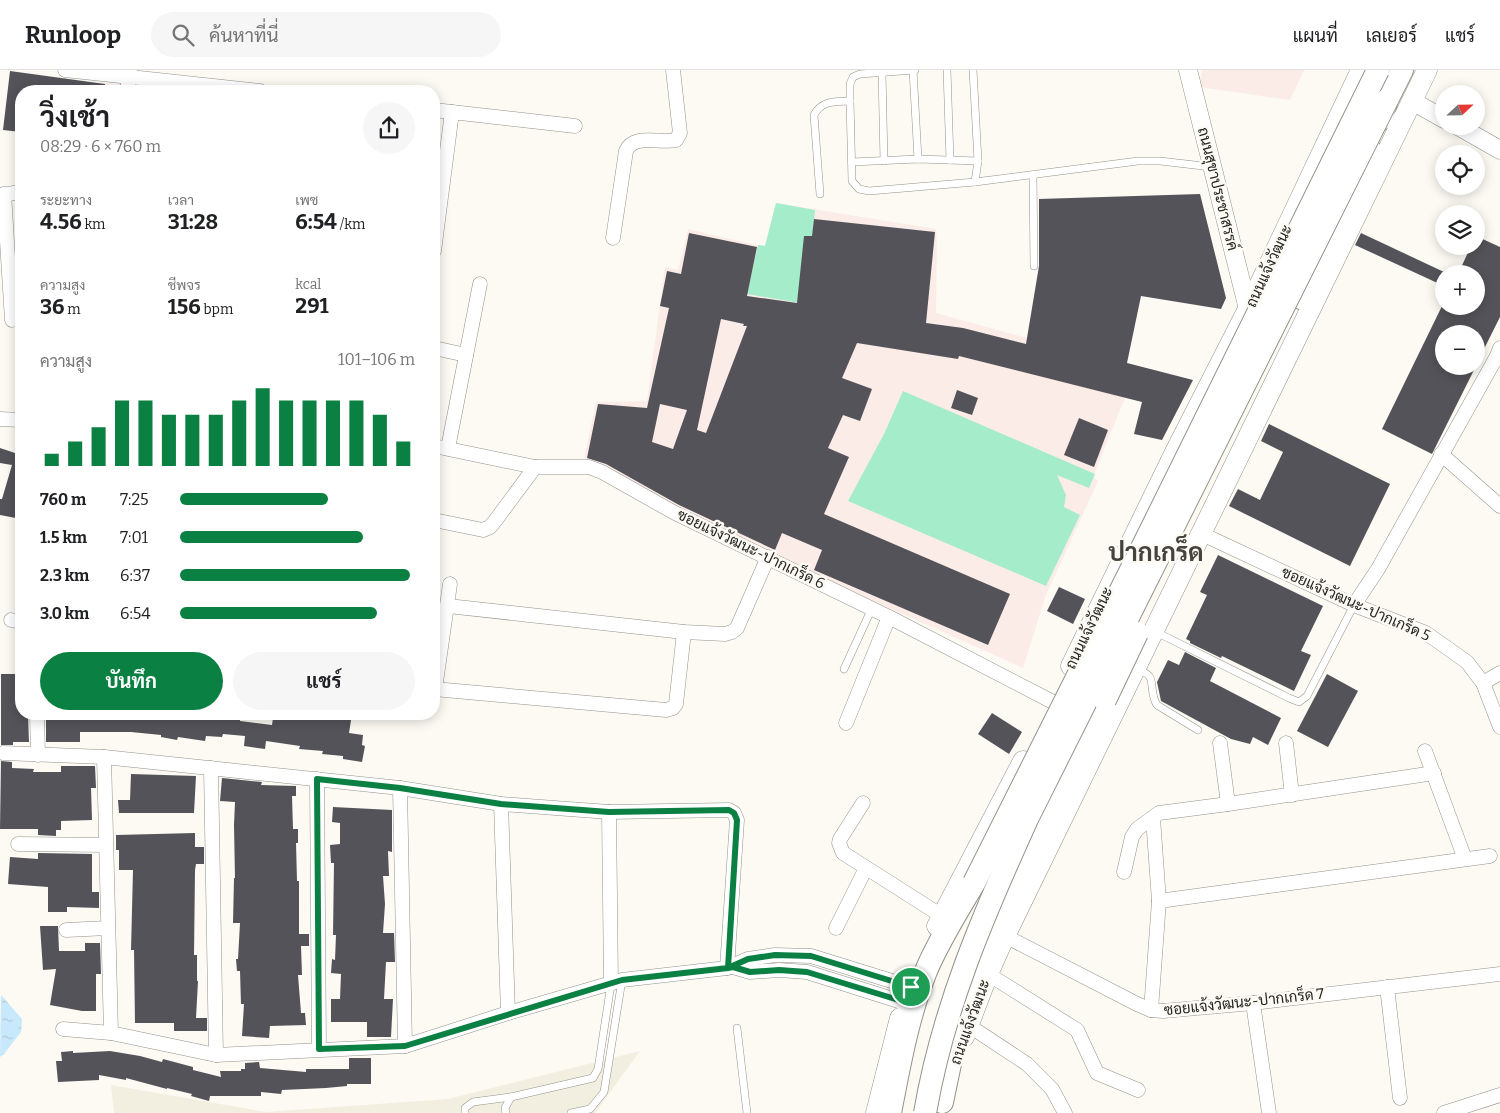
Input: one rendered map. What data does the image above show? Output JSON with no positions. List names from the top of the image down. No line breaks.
{"streets":{"main road":["ถนนแจ้งวัฒนะ"],"street":["ถนนสุขาประชาสรรค์","ซอยแจ้งวัฒนะ-ปากเกร็ด 6","ซอยแจ้งวัฒนะ-ปากเกร็ด 5","ซอยแจ้งวัฒนะ-ปากเกร็ด 7"]},"crossings":[["ถนนสุขาประชาสรรค์","ถนนแจ้งวัฒนะ"],["ถนนแจ้งวัฒนะ","ซอยแจ้งวัฒนะ-ปากเกร็ด 6"],["ถนนแจ้งวัฒนะ","ซอยแจ้งวัฒนะ-ปากเกร็ด 5"],["ถนนแจ้งวัฒนะ","ซอยแจ้งวัฒนะ-ปากเกร็ด 7"]],"districts":["ปากเกร็ด"],"north":"right","page":{"header":"Runloop","search":"ค้นหาที่นี่","nav":["แผนที่","เลเยอร์","แชร์"],"map_buttons":["+","−"],"heading":["วิ่งเช้า","08:29 · 6 × 760 m"],"stats":[["ระยะทาง","4.56 km"],["เวลา","31:28"],["เพซ","6:54 /km"],["ความสูง","36 m"],["ชีพจร","156 bpm"],["kcal","291"]],"chart":["ความสูง","101–106 m"],"list":[{"name":"760 m","note":"7:25"},{"name":"1.5 km","note":"7:01"},{"name":"2.3 km","note":"6:37"},{"name":"3.0 km","note":"6:54"}],"buttons":["บันทึก","แชร์"]}}
